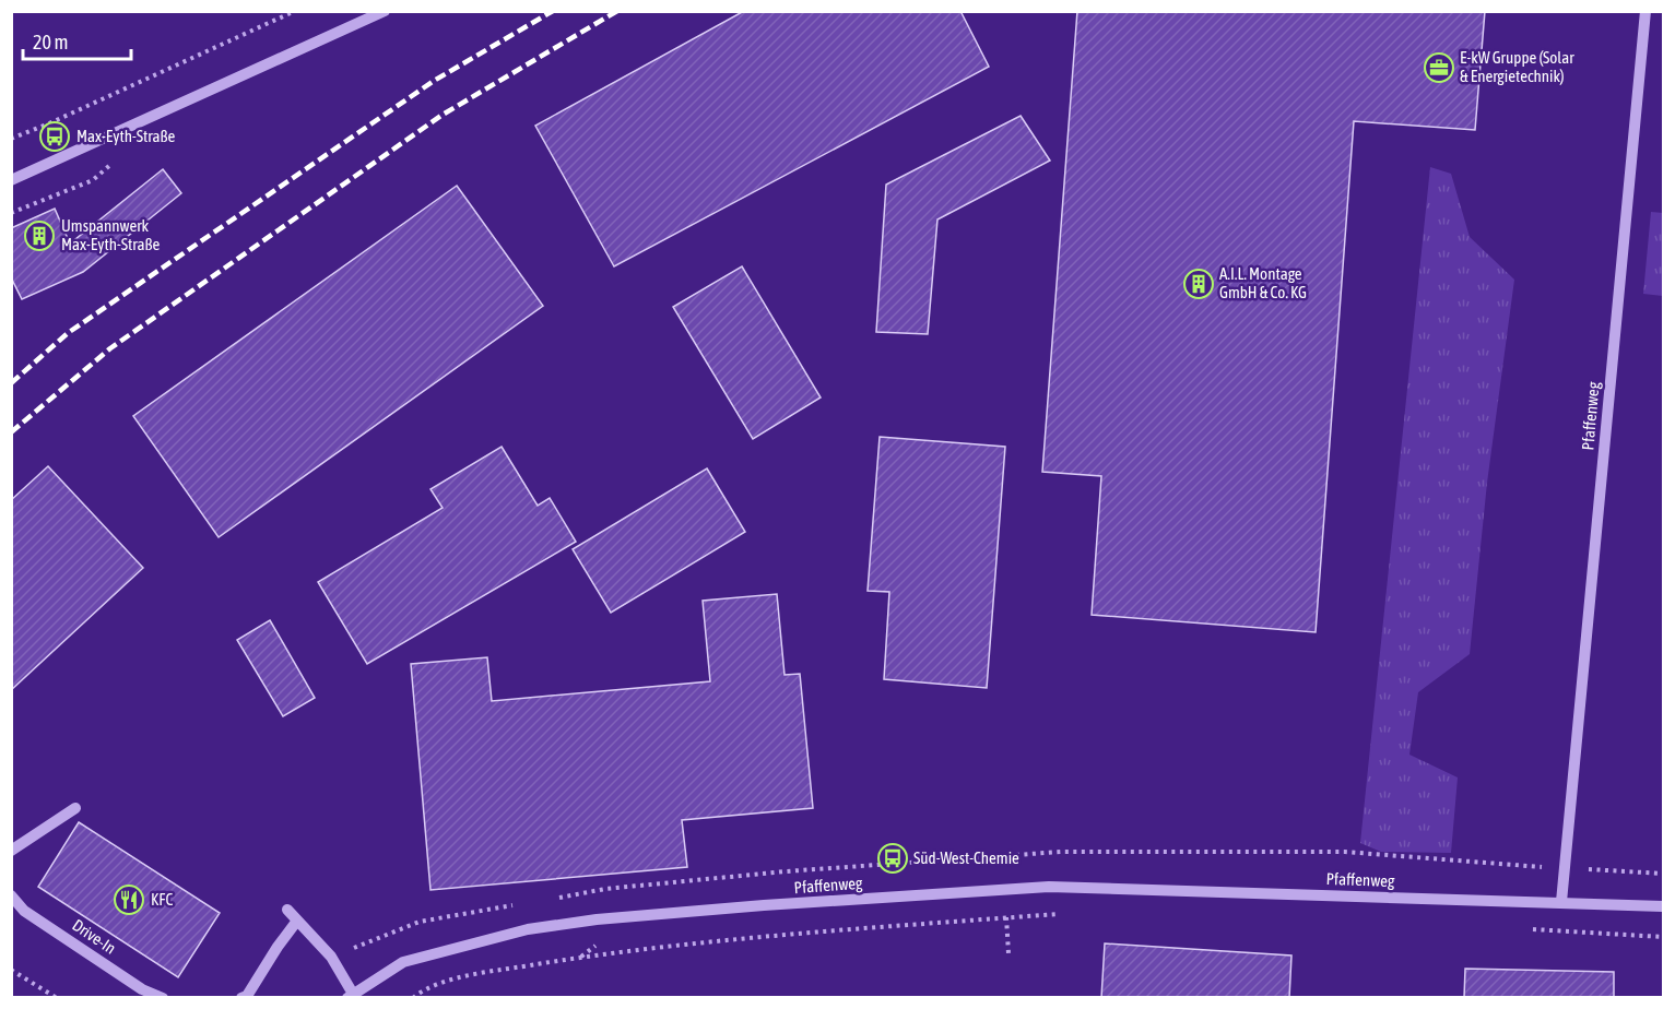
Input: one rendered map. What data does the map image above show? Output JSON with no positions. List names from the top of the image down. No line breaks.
{"streets":{"street":["Pfaffenweg","Drive-In"]},"places":{"office":["E-kW Gruppe (Solar & Energietechnik)"],"bus stop":["Max-Eyth-Straße","Süd-West-Chemie"],"building":["Umspannwerk Max-Eyth-Straße","A.I.L. Montage GmbH & Co. KG"],"restaurant":["KFC"]},"scale_bar":"20 m"}
